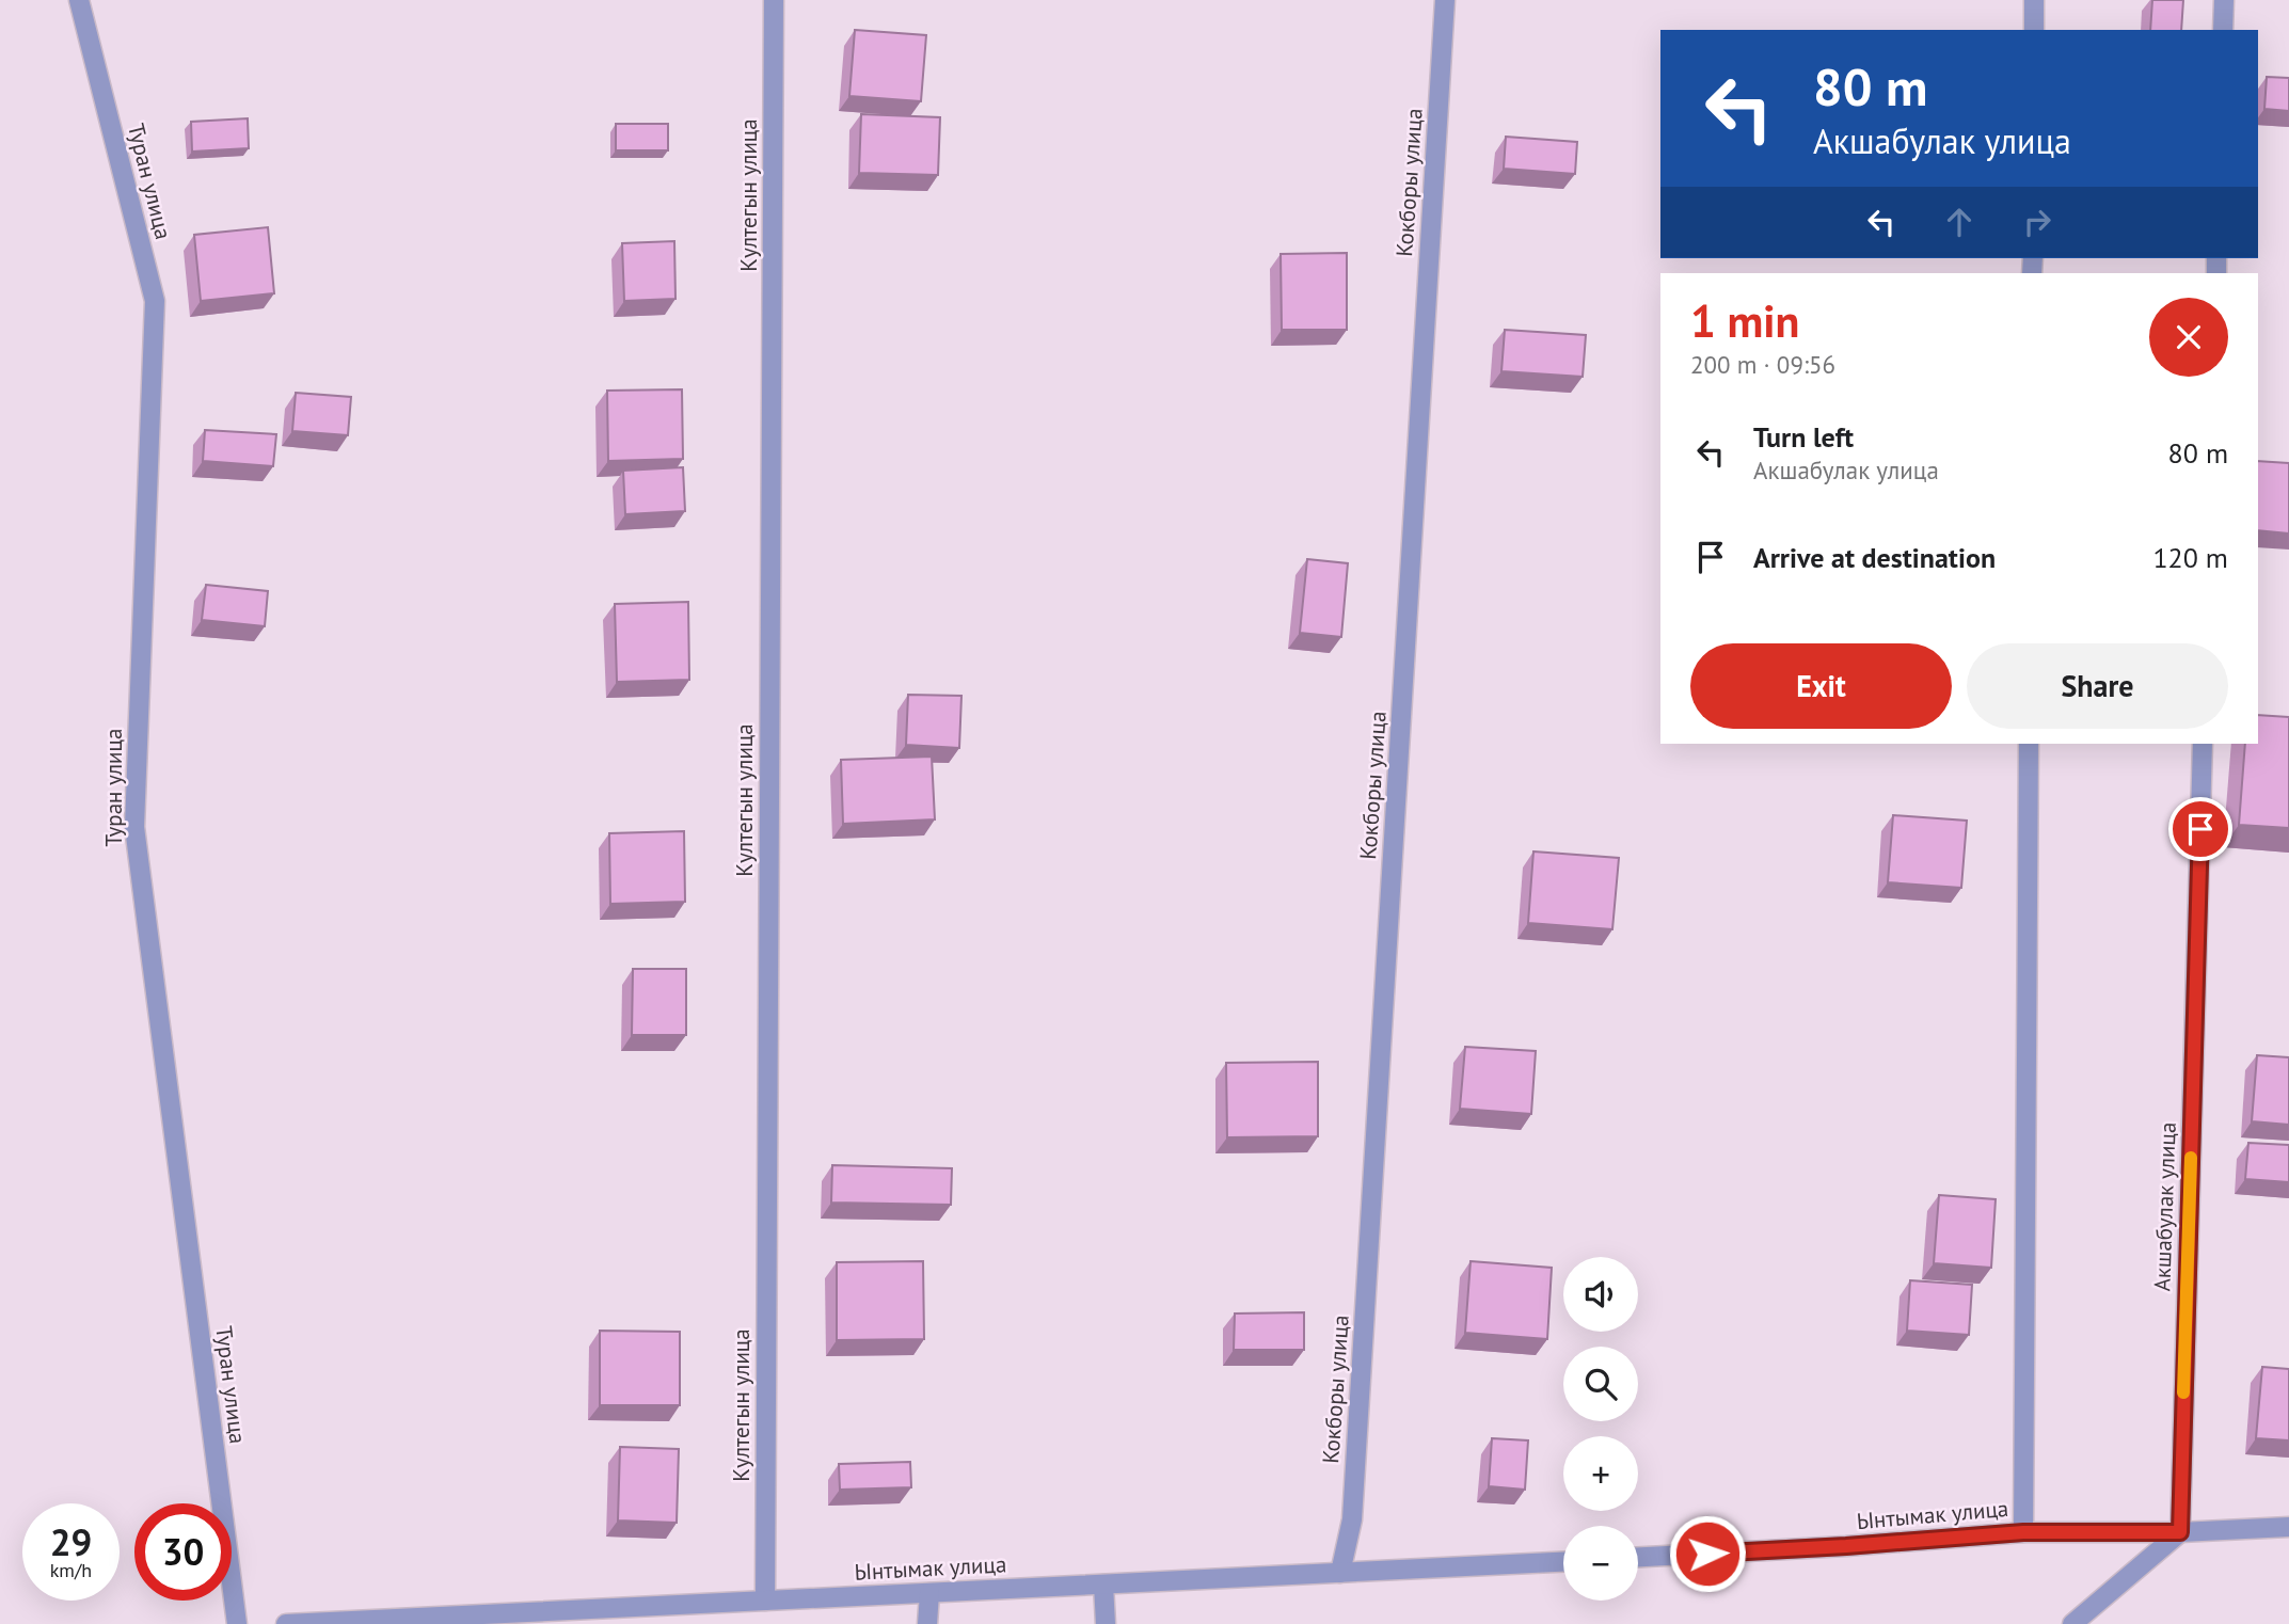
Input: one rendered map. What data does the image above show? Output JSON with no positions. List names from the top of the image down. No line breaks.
{"streets":{"street":["Туран улица","Кокборы улица","Култегын улица","Акшабулак улица","Ынтымак улица"]},"crossings":[["Кокборы улица","Ынтымак улица"],["Култегын улица","Ынтымак улица"],["Акшабулак улица","Ынтымак улица"]],"page":{"turn":["80 m","Акшабулак улица"],"heading":["1 min","200 m · 09:56"],"list":[{"name":"Turn left","note":"Акшабулак улица","value":"80 m"},{"name":"Arrive at destination","value":"120 m"}],"buttons":["Exit","Share"],"map_buttons":["+","−"],"speed":"29 km/h","limit":"30"}}
